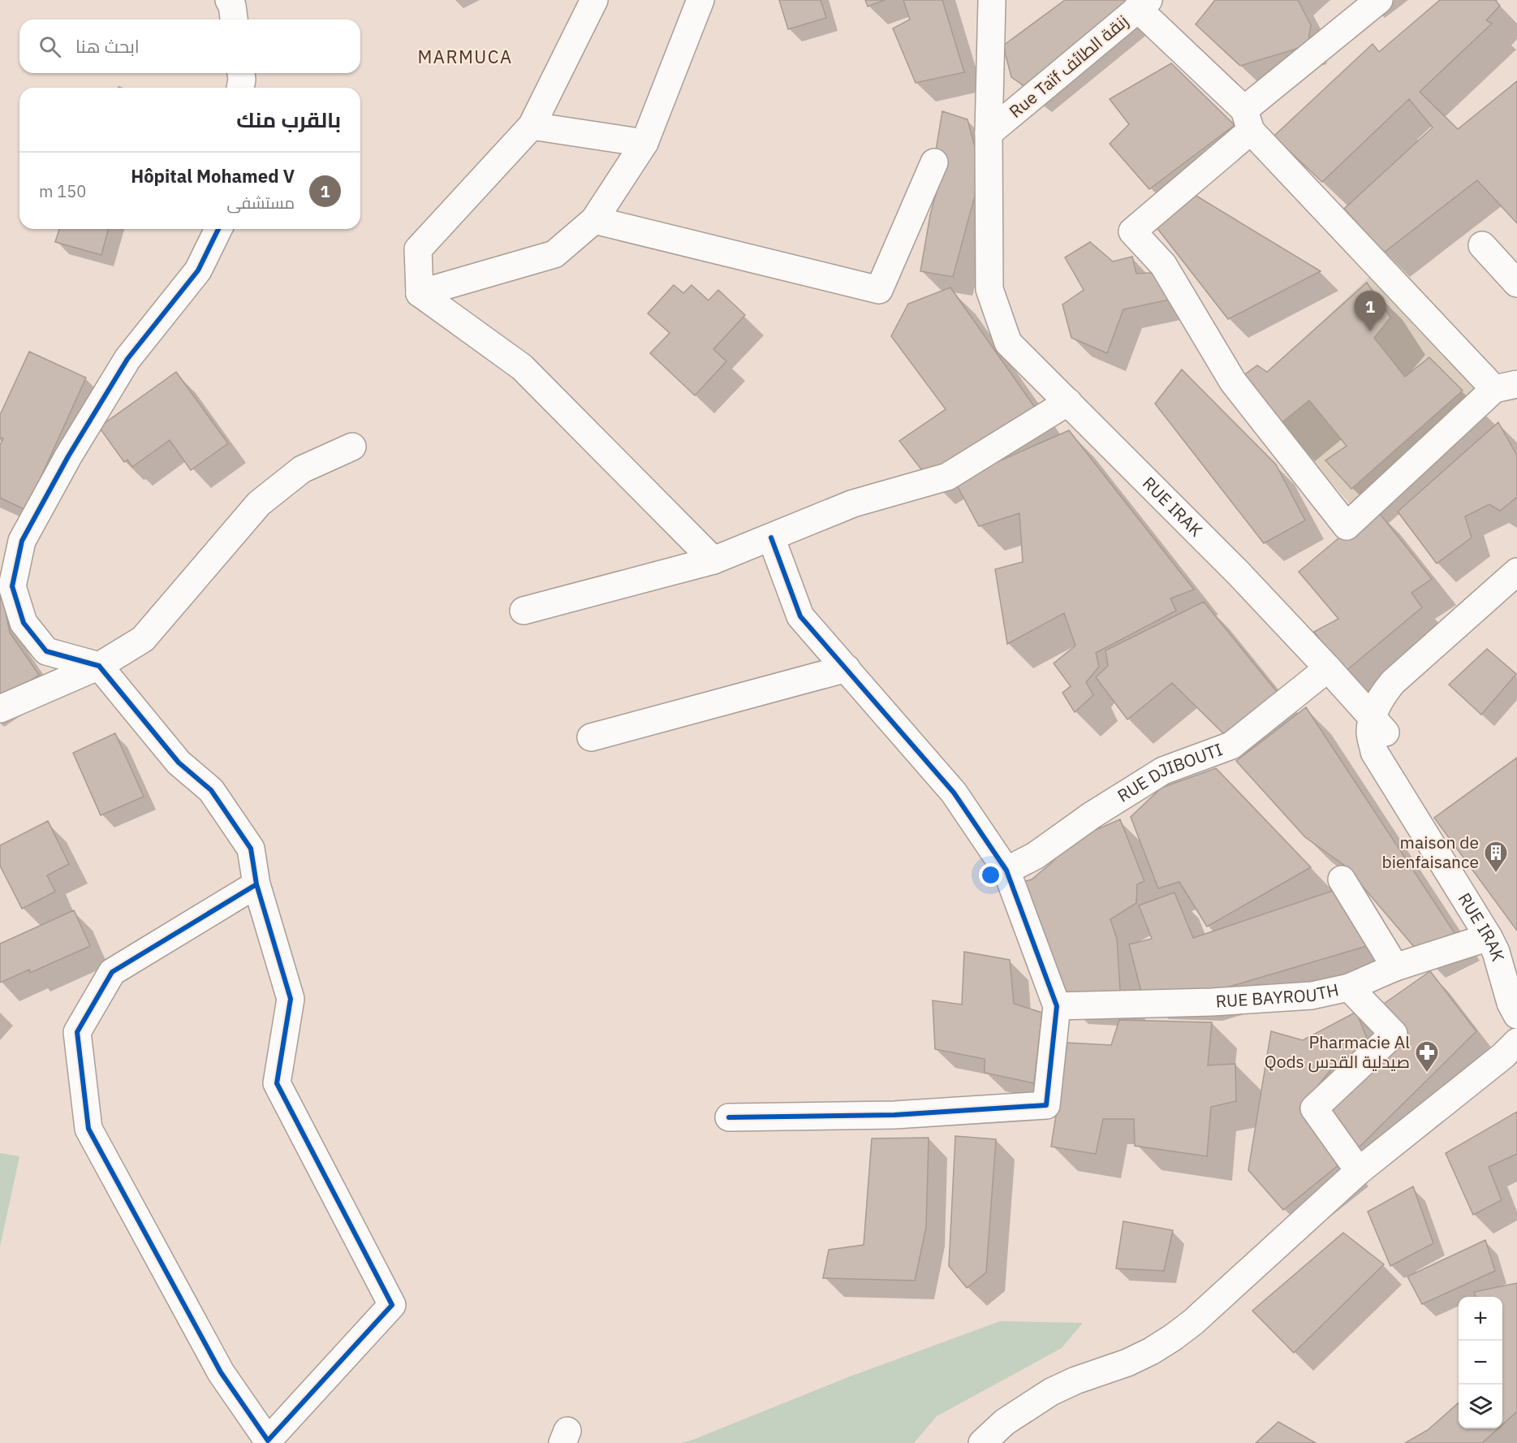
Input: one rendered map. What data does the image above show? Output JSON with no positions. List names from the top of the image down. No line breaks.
{"streets":{"street":["Rue Taïf زنقة الطائف","RUE IRAK","RUE DJIBOUTI","RUE BAYROUTH"]},"crossings":[["Rue Taïf زنقة الطائف","RUE IRAK"],["RUE IRAK","RUE DJIBOUTI"],["RUE IRAK","RUE BAYROUTH"]],"districts":["MARMUCA"],"places":{"building":["maison de bienfaisance"],"pharmacy":["Pharmacie Al Qods صيدلية القدس"]},"page":{"search":"ابحث هنا","heading":"بالقرب منك","list":[{"mark":"1","name":"Hôpital Mohamed V","note":"مستشفى","value":"150 m"}],"pins":"1","map_buttons":["+","−"]}}
